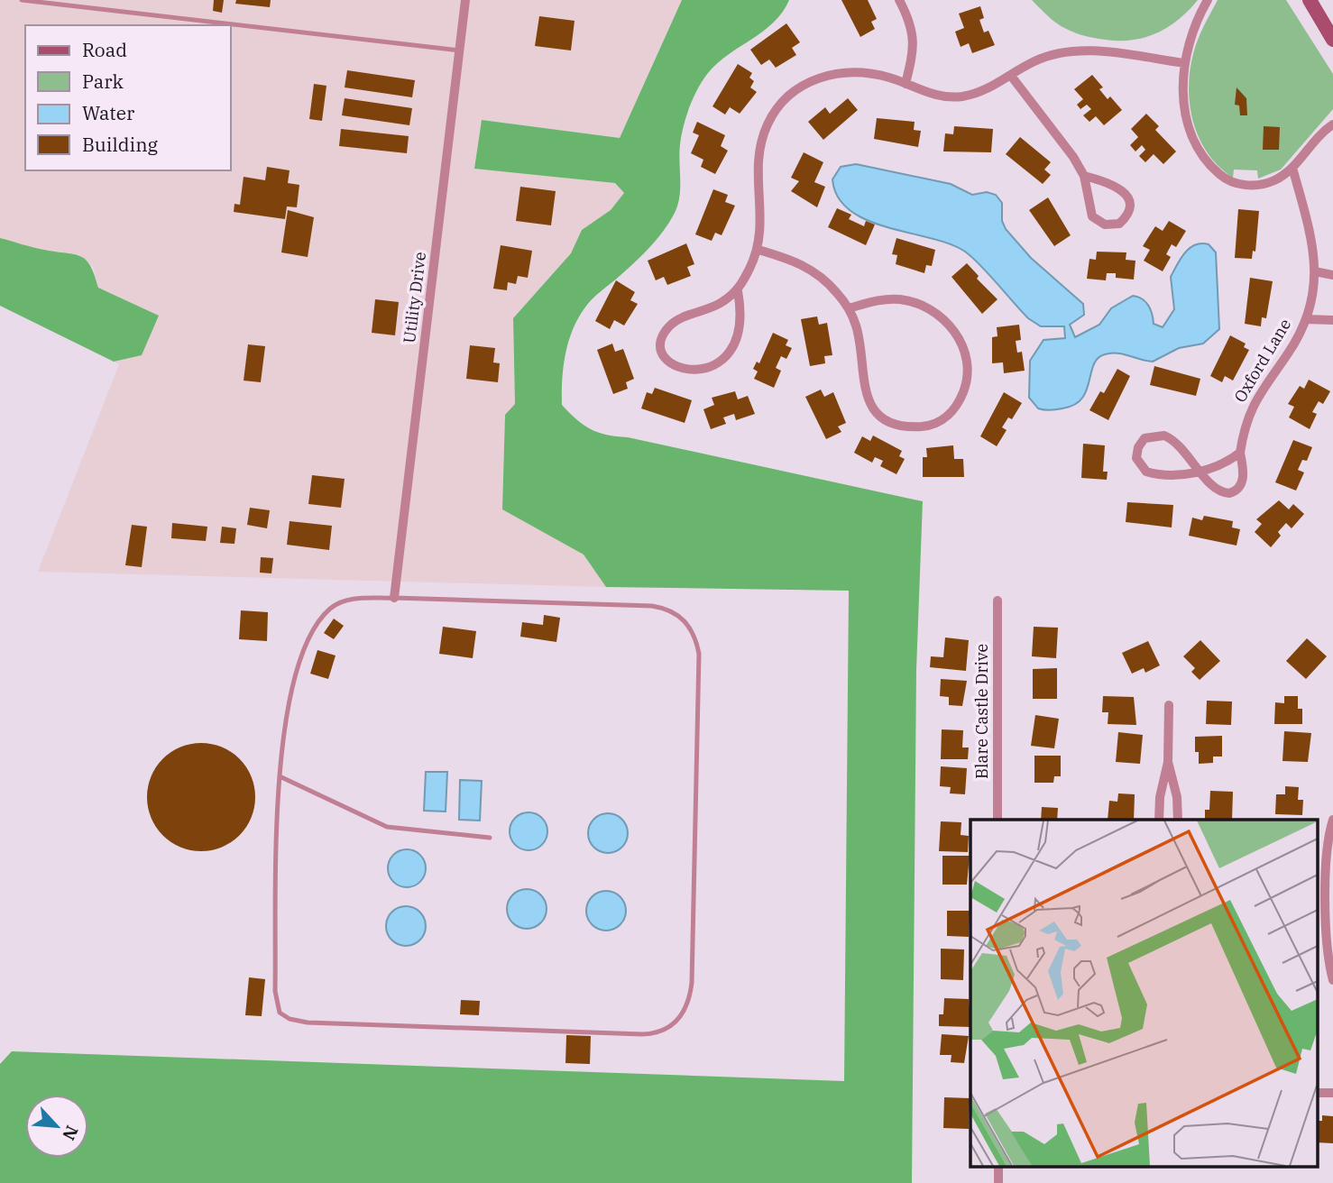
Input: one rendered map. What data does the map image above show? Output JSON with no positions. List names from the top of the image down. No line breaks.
{"streets":{"street":["Utility Drive","Oxford Lane","Blare Castle Drive"]},"legend":["Road","Park","Water","Building"],"north":"bottom right"}
